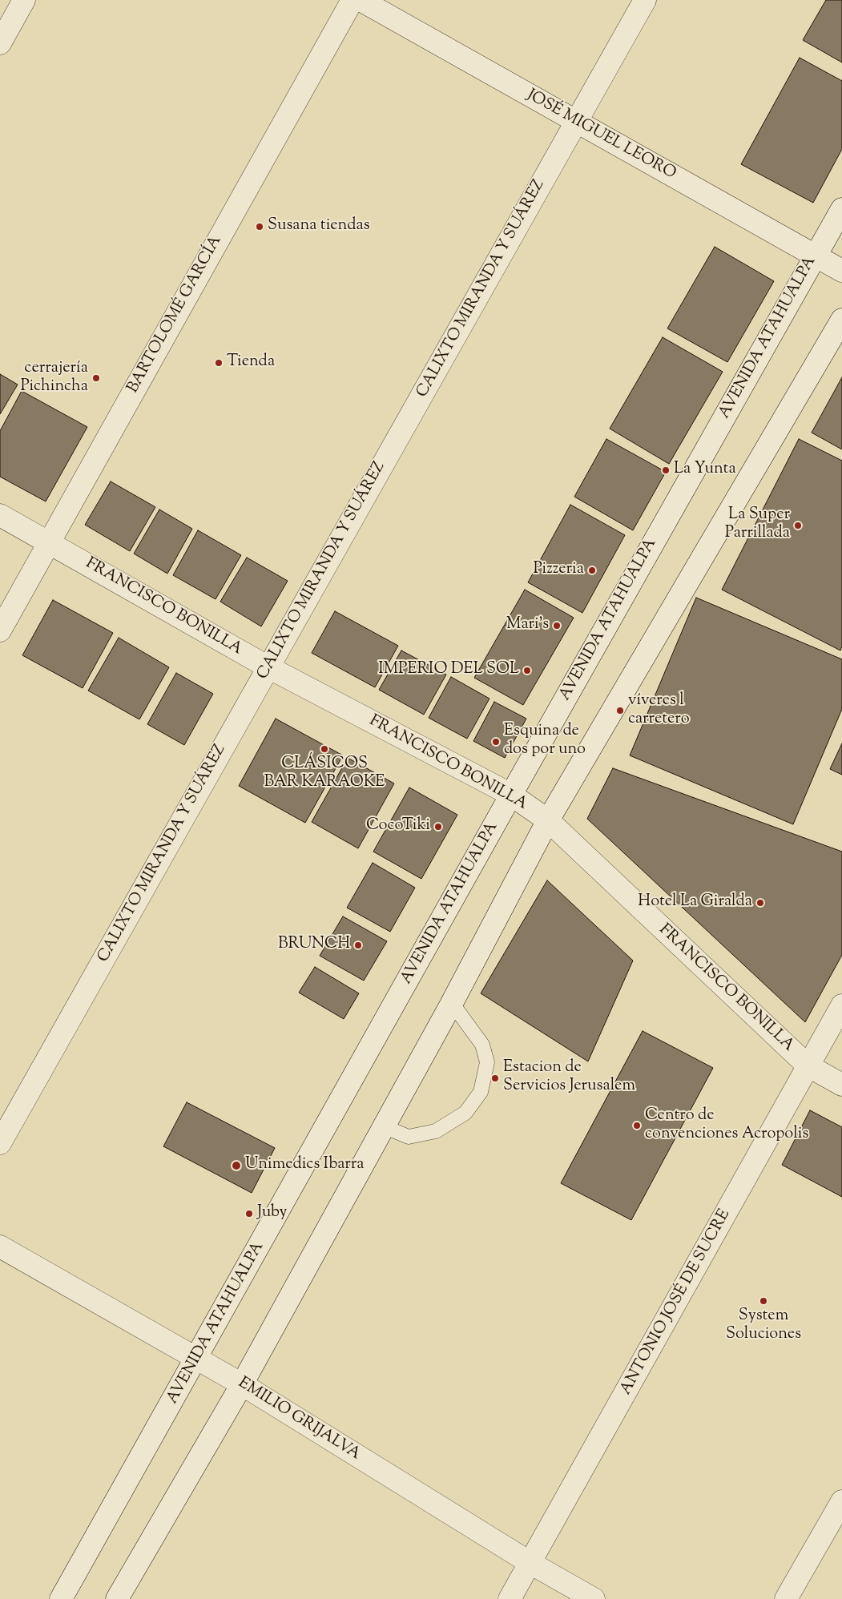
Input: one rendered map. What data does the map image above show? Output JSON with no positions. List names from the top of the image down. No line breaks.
{"streets":{"street":["JOSÉ MIGUEL LEORO","CALIXTO MIRANDA Y SUÁREZ","BARTOLOMÉ GARCÍA","AVENIDA ATAHUALPA","FRANCISCO BONILLA","ANTONIO JOSÉ DE SUCRE","EMILIO GRIJALVA"]},"crossings":[["JOSÉ MIGUEL LEORO","CALIXTO MIRANDA Y SUÁREZ"],["JOSÉ MIGUEL LEORO","AVENIDA ATAHUALPA"],["CALIXTO MIRANDA Y SUÁREZ","FRANCISCO BONILLA"],["BARTOLOMÉ GARCÍA","FRANCISCO BONILLA"],["AVENIDA ATAHUALPA","FRANCISCO BONILLA"],["AVENIDA ATAHUALPA","EMILIO GRIJALVA"],["FRANCISCO BONILLA","ANTONIO JOSÉ DE SUCRE"],["ANTONIO JOSÉ DE SUCRE","EMILIO GRIJALVA"]],"places":["Susana tiendas","Tienda","cerrajería Pichincha","La Yunta","La Super Parrillada","Pizzeria","Mari's","IMPERIO DEL SOL","víveres l carretero","Esquina de dos por uno","CLÁSICOS BAR KARAOKE","CocoTiki","Hotel La Giralda","BRUNCH","Estacion de Servicios Jerusalem","Centro de convenciones Acropolis","Unimedics Ibarra","Juby","System Soluciones"]}
